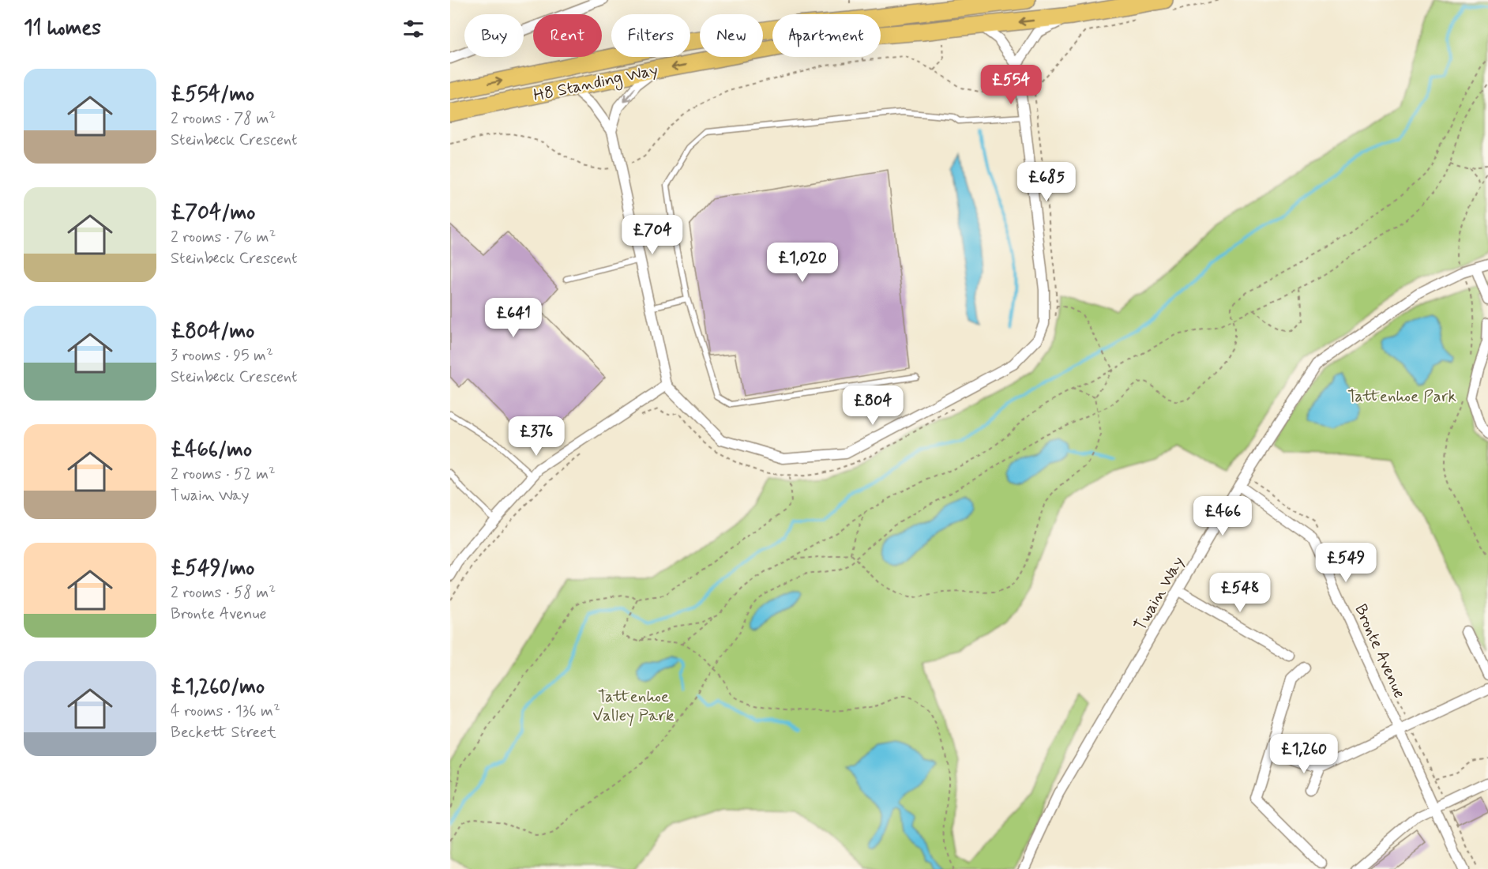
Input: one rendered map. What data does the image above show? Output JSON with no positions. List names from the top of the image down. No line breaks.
{"streets":{"highway":["H8 Standing Way"],"street":["Twain Way","Bronte Avenue"]},"crossings":[["Twain Way","Bronte Avenue"]],"parks":["Tattenhoe Park","Tattenhoe Valley Park"],"page":{"heading":"11 homes","chip":["Buy","Rent","Filters","New","Apartment"],"list":[{"name":"£554/mo","note":"2 rooms · 78 m² · Steinbeck Crescent"},{"name":"£704/mo","note":"2 rooms · 76 m² · Steinbeck Crescent"},{"name":"£804/mo","note":"3 rooms · 95 m² · Steinbeck Crescent"},{"name":"£466/mo","note":"2 rooms · 52 m² · Twain Way"},{"name":"£549/mo","note":"2 rooms · 58 m² · Bronte Avenue"},{"name":"£1,260/mo","note":"4 rooms · 136 m² · Beckett Street"}],"price":["£554","£685","£704","£1,020","£641","£804","£376","£466","£549","£548","£1,260"]}}
